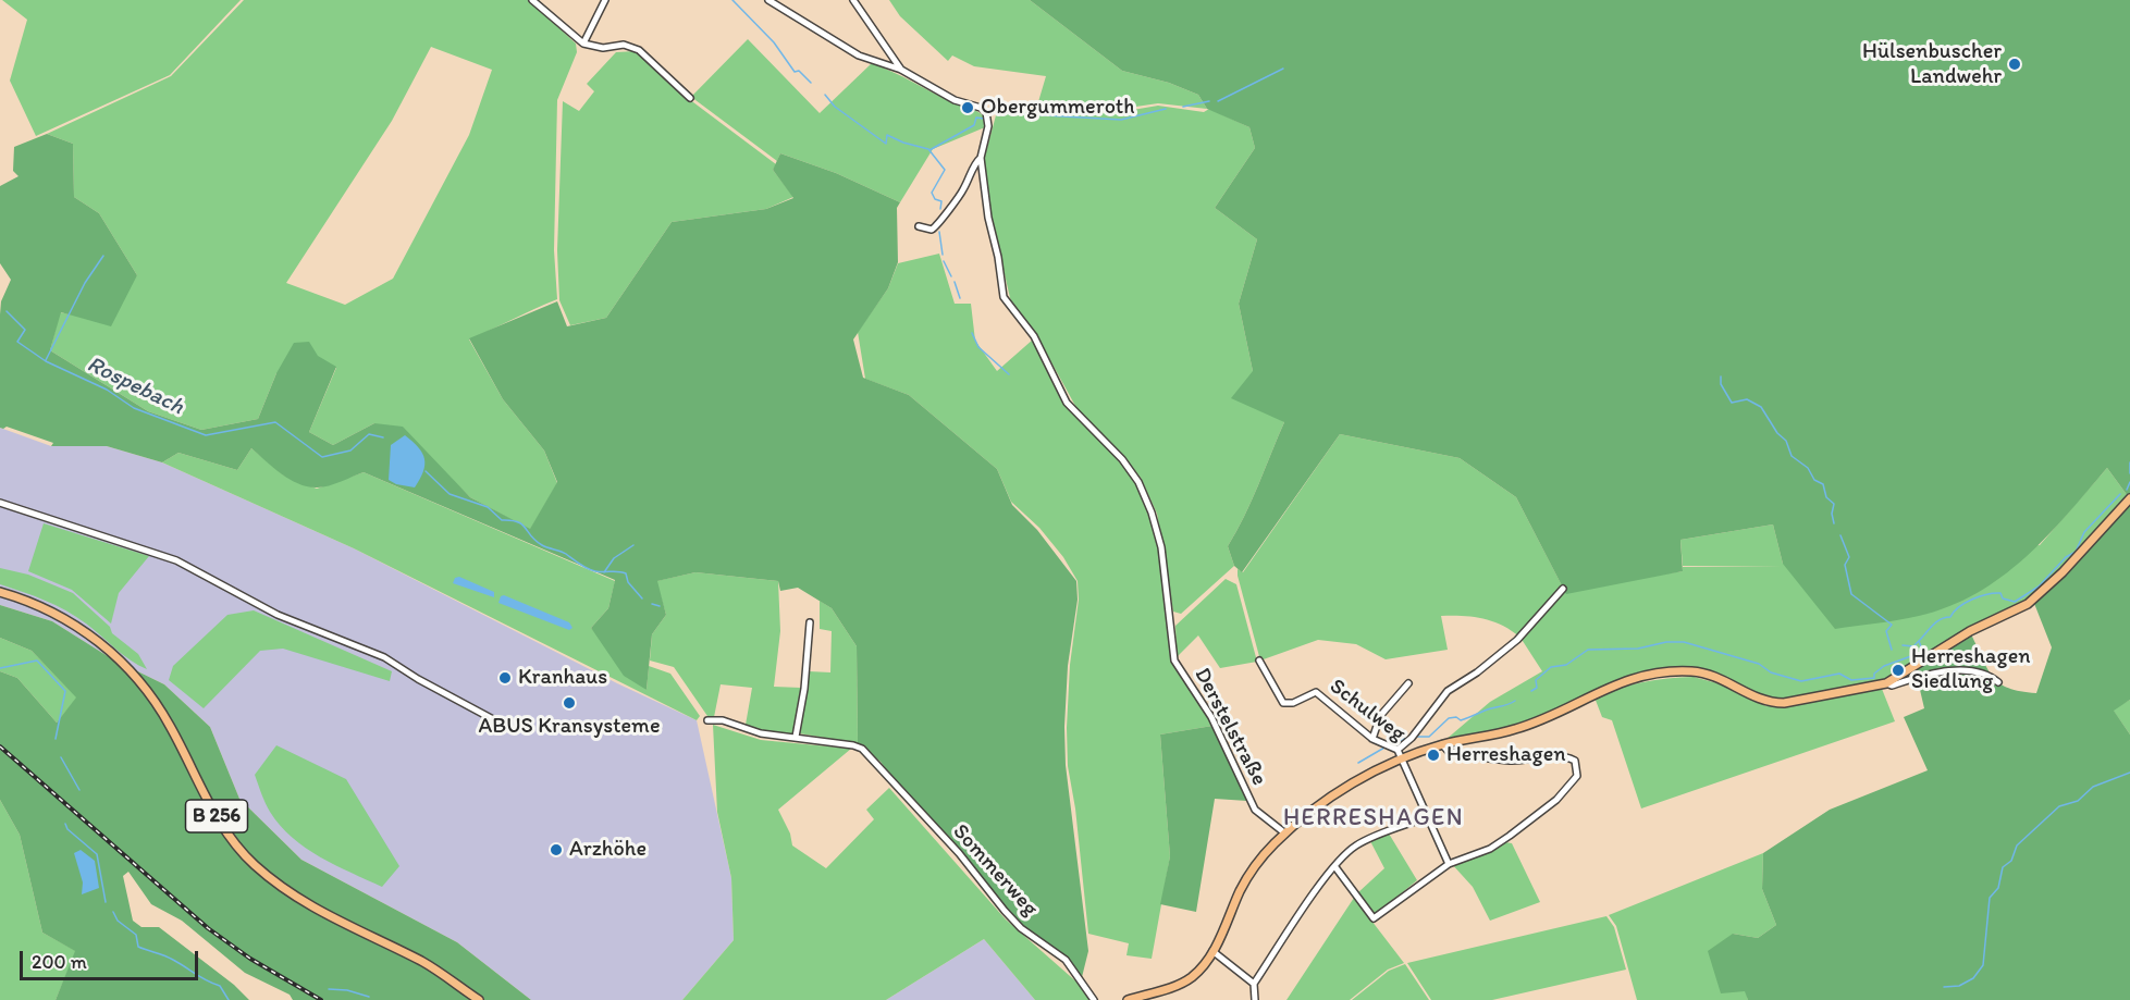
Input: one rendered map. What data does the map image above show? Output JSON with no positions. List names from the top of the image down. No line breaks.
{"streets":{"main road":["B 256"],"street":["Schulweg","Derstelstraße","Sommerweg"]},"districts":["HERRESHAGEN"],"water":["Rospebach"],"places":["Hülsenbuscher Landwehr","Obergummeroth","Herreshagen Siedlung","Kranhaus","ABUS Kransysteme","Herreshagen","Arzhöhe"],"scale_bar":"200 m"}
